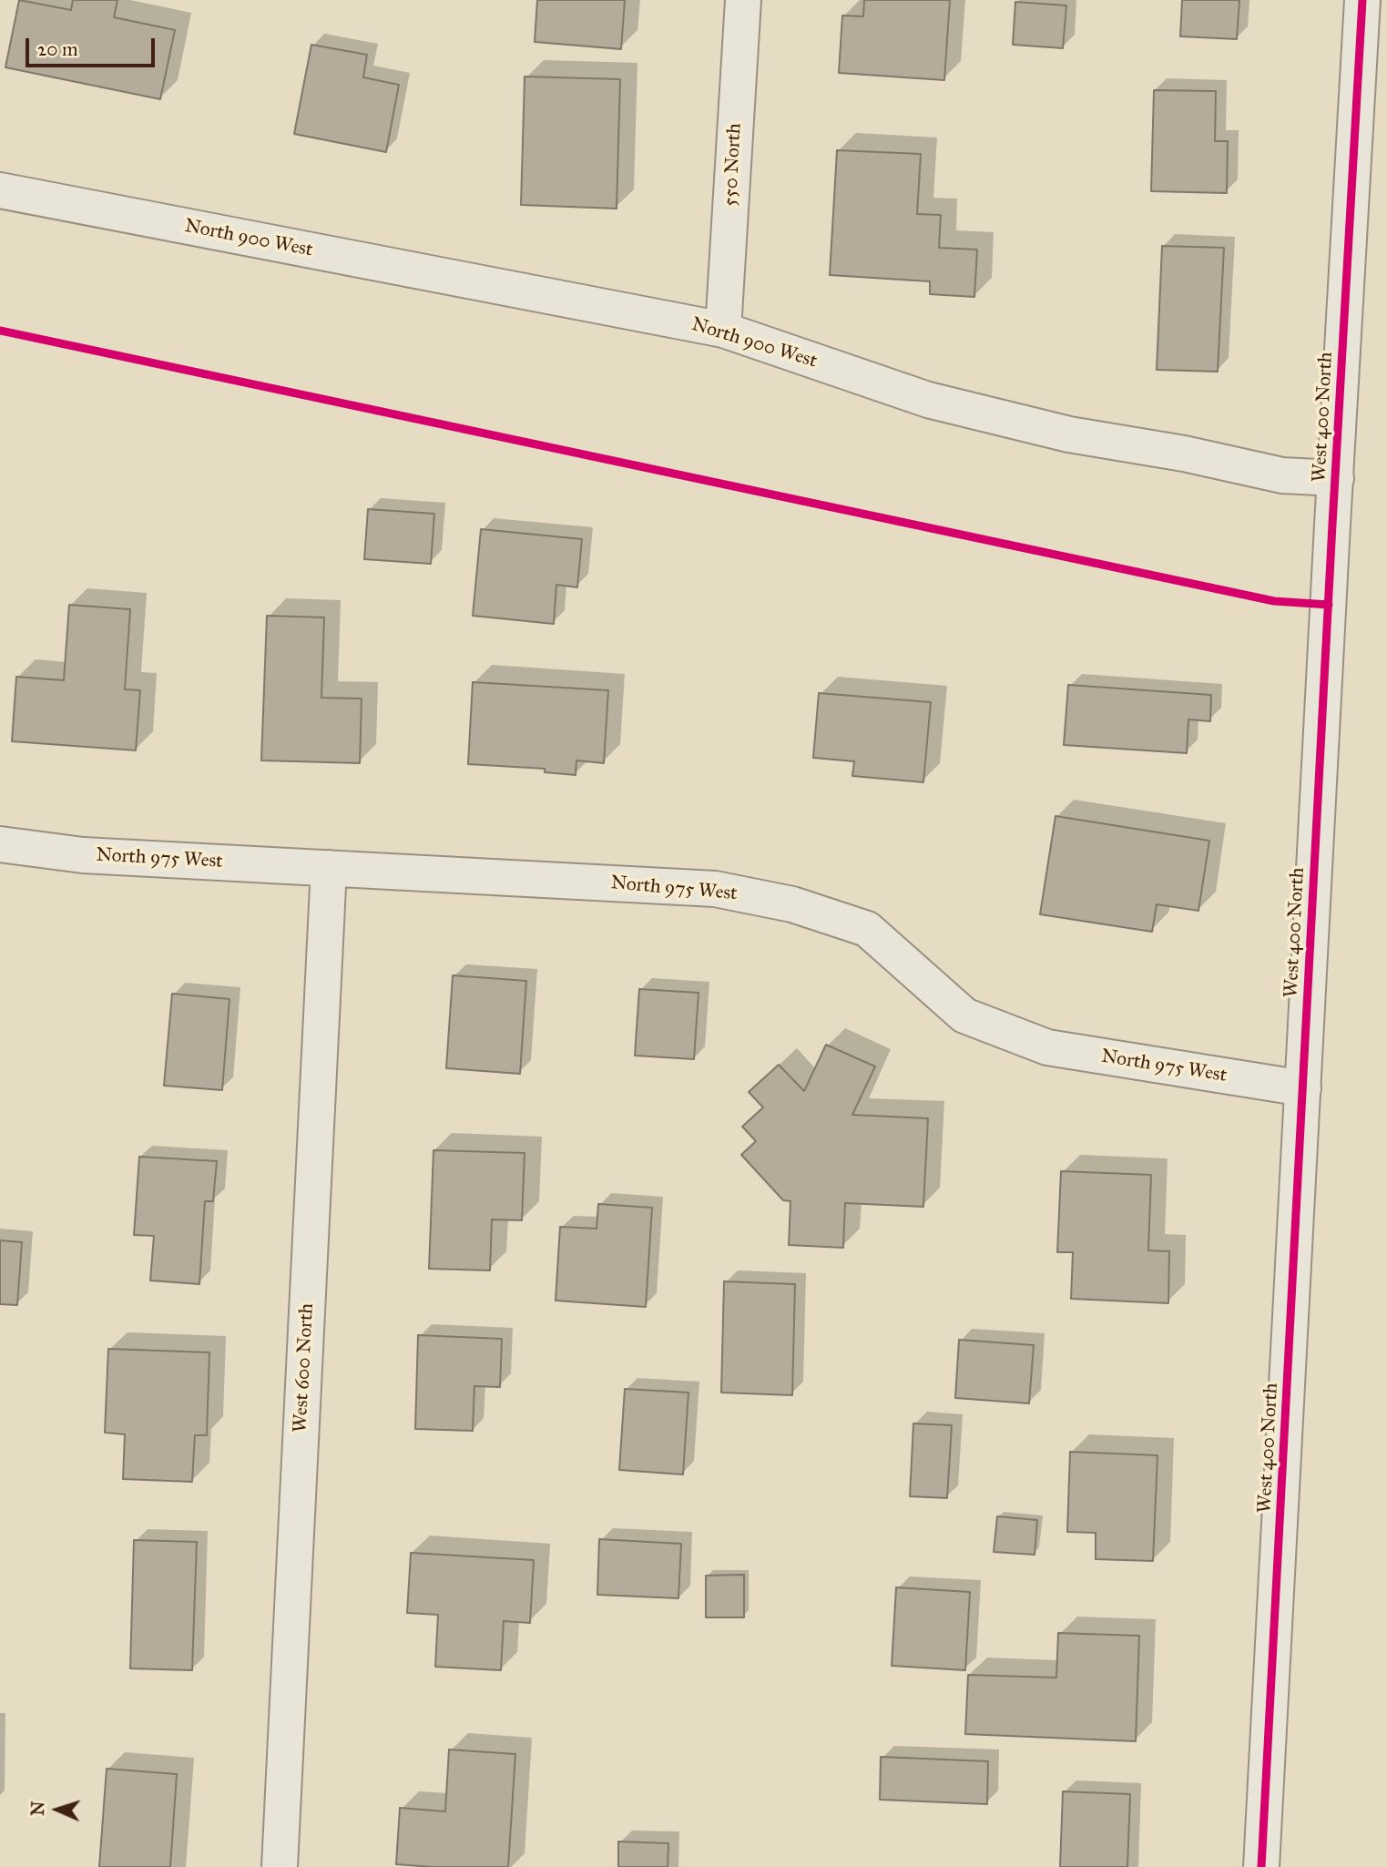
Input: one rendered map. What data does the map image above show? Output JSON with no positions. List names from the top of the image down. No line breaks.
{"streets":{"street":["550 North","North 900 West","West 400 North","North 975 West","West 600 North"]},"crossings":[["550 North","North 900 West"],["North 900 West","West 400 North"],["West 400 North","North 975 West"],["North 975 West","West 600 North"]],"scale_bar":"20 m","north":"left"}
